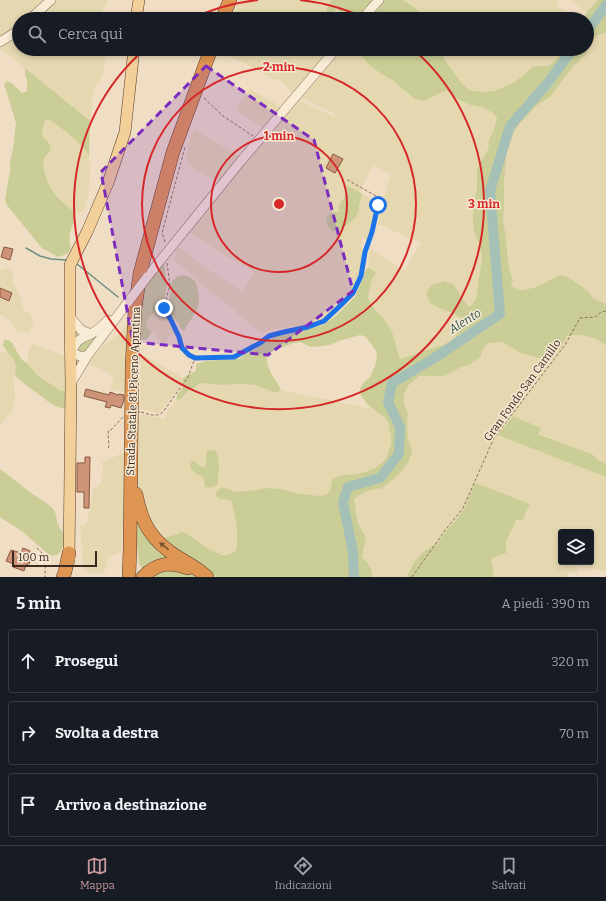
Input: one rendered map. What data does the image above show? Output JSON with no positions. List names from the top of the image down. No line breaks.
{"streets":{"highway":["Strada Statale 81 Piceno Aprutina"],"path":["Gran Fondo San Camillo"]},"water":["Alento"],"scale_bar":"100 m","page":{"search":"Cerca qui","scale":"100 m","heading":["5 min","A piedi · 390 m"],"list":[["Prosegui","320 m"],["Svolta a destra","70 m"],"Arrivo a destinazione"],"nav":["Mappa","Indicazioni","Salvati"]},"rings":["2 min","1 min","3 min"]}
